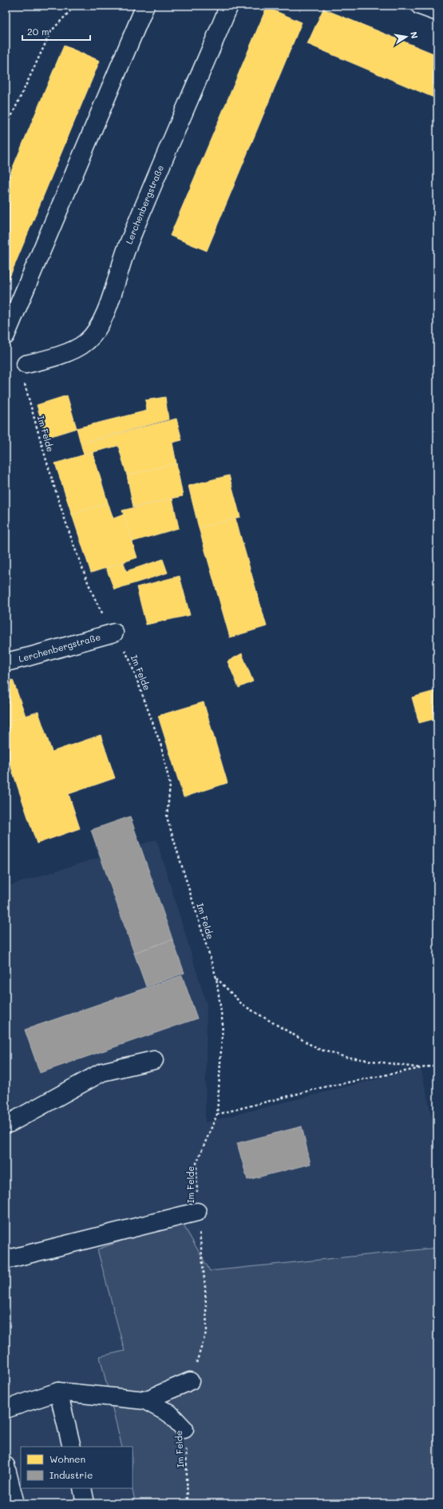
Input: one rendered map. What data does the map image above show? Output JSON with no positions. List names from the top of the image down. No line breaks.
{"streets":{"street":["Lerchenbergstraße"],"path":["Im Felde"]},"crossings":[["Lerchenbergstraße","Im Felde"]],"legend":["Wohnen","Industrie"],"scale_bar":"20 m","north":"right"}
